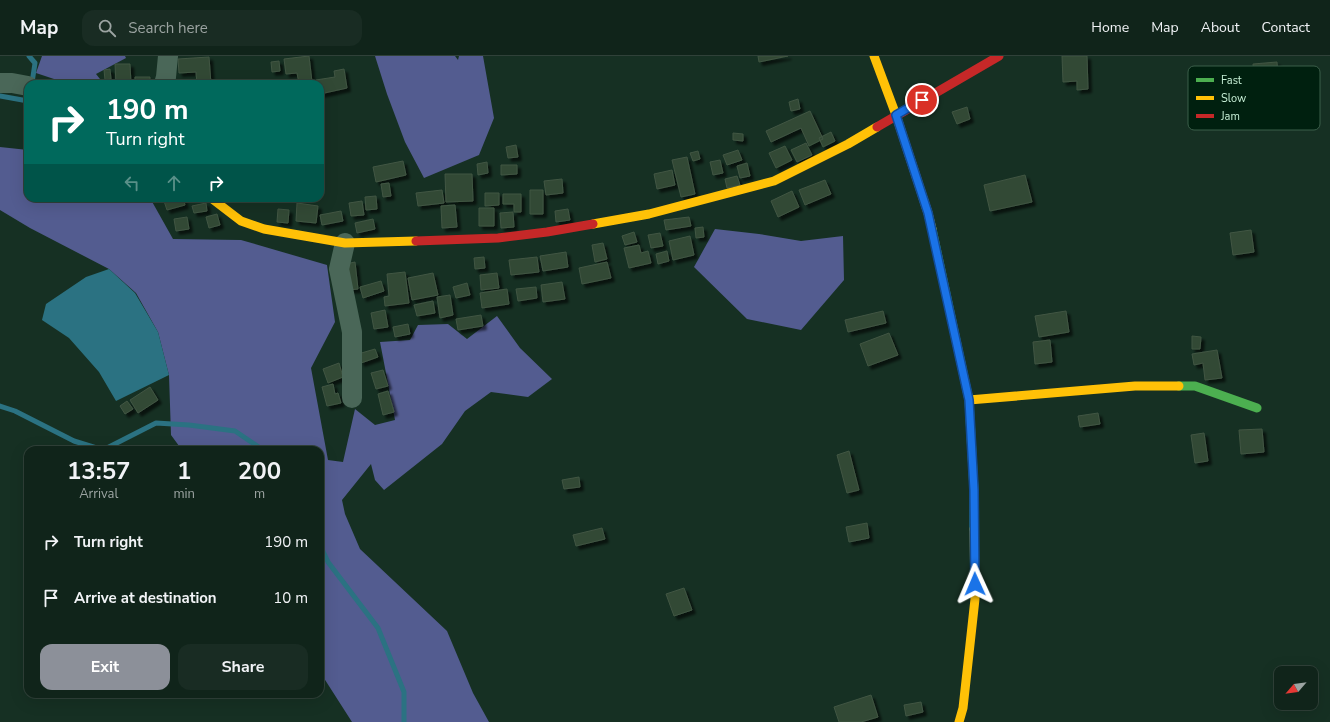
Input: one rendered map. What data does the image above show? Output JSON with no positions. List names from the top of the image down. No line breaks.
{"legend":["Fast","Slow","Jam"],"north":"bottom left","page":{"header":"Map","search":"Search here","nav":["Home","Map","About","Contact"],"turn":["190 m","Turn right"],"eta":["13:57","Arrival","1","min","200","m"],"list":[{"name":"Turn right","value":"190 m"},{"name":"Arrive at destination","value":"10 m"}],"buttons":["Exit","Share"]}}
